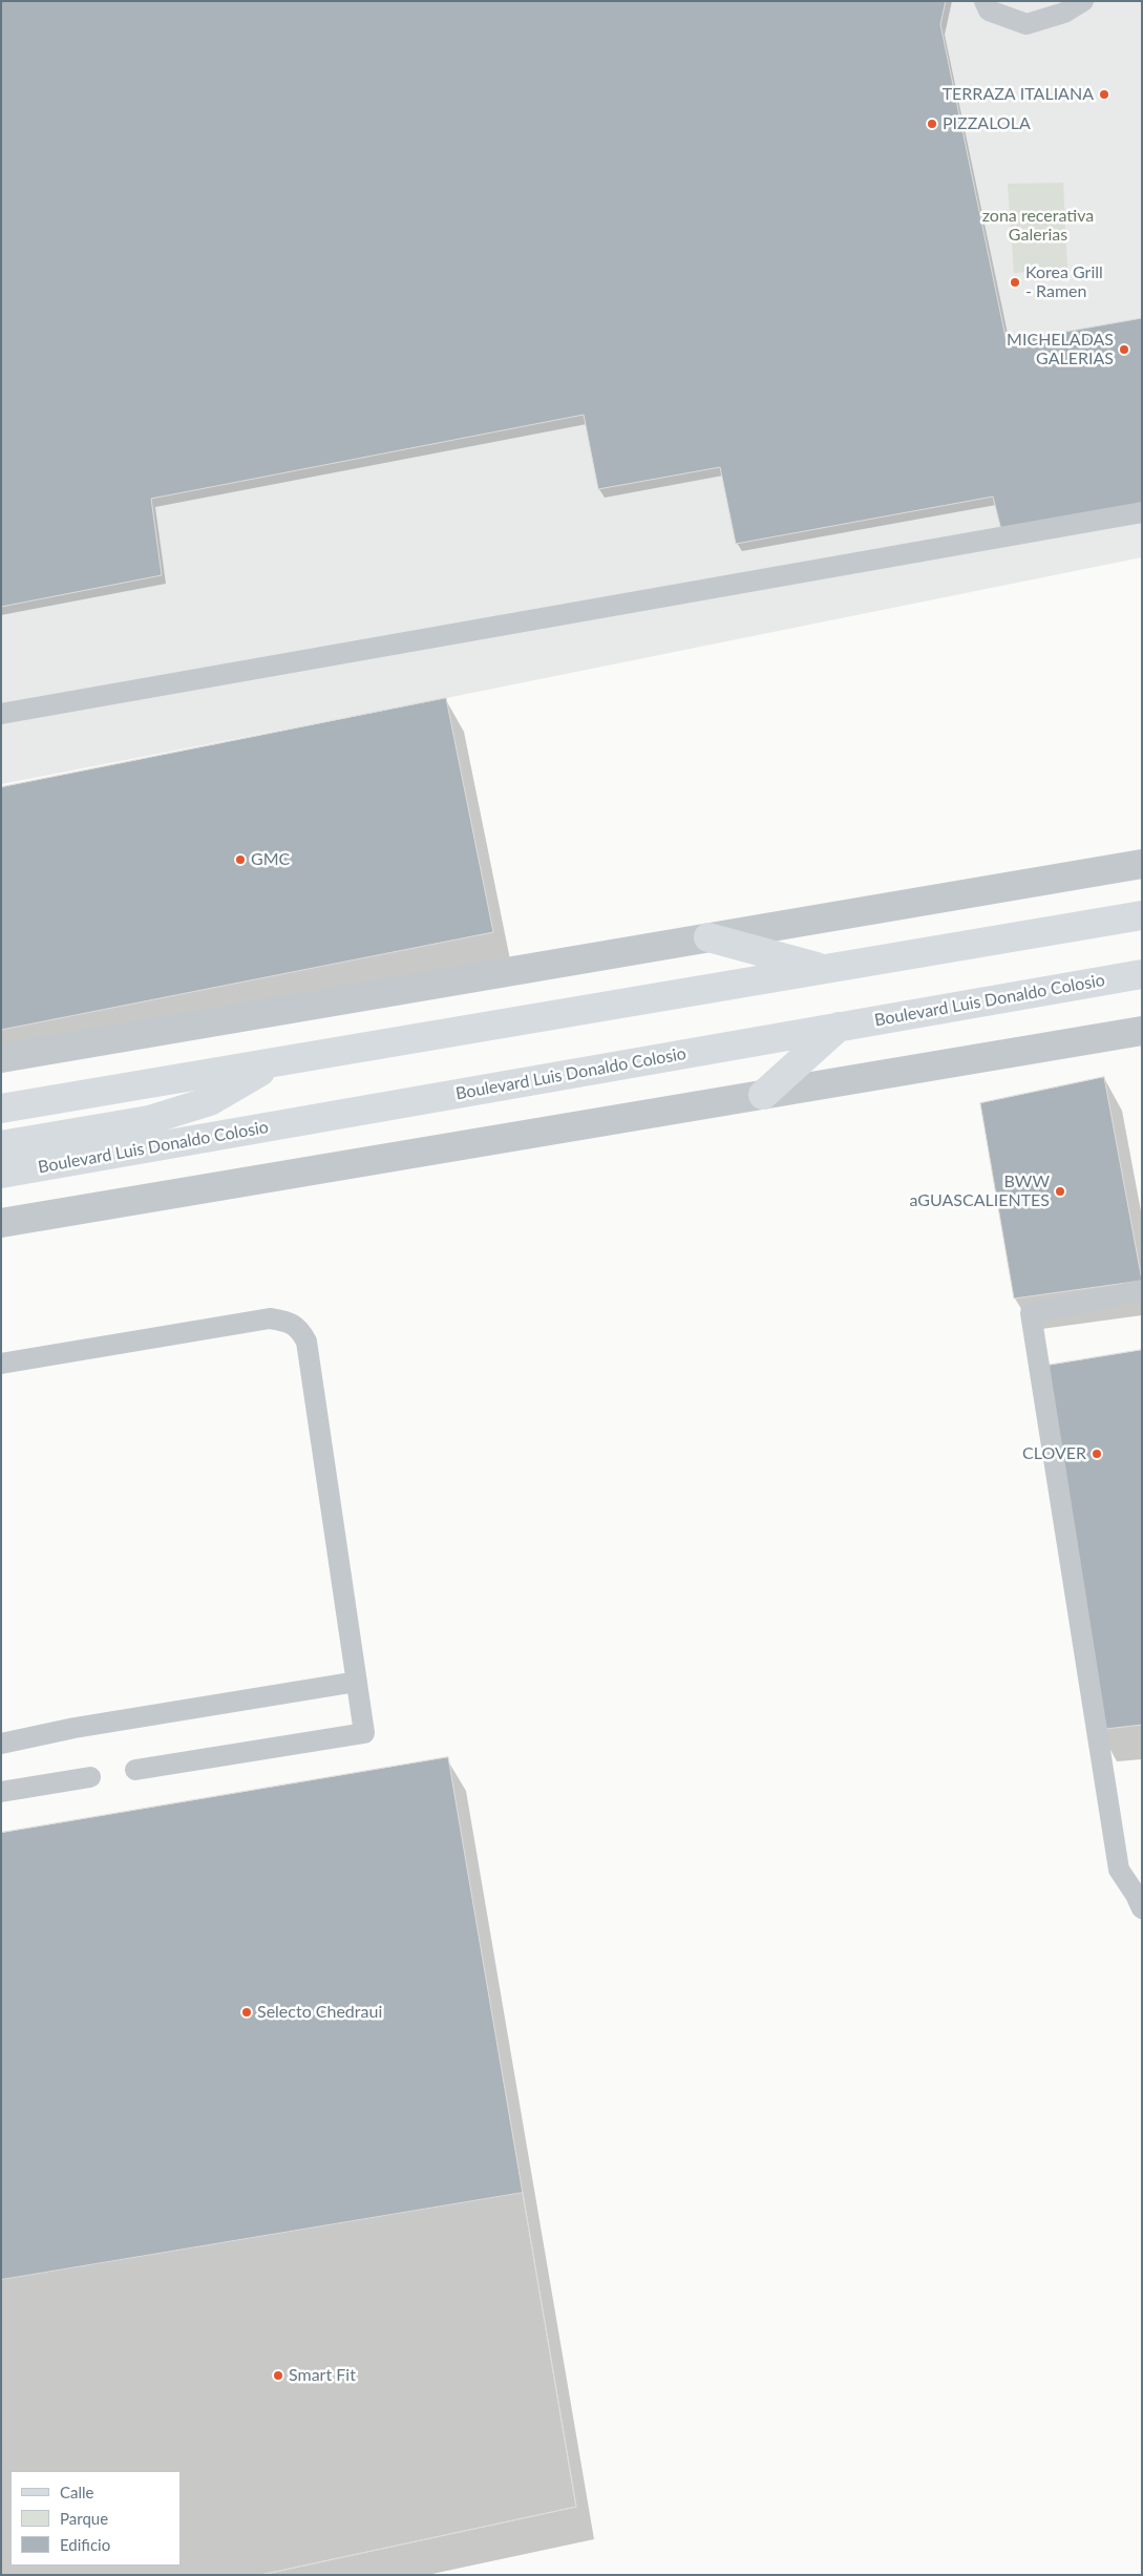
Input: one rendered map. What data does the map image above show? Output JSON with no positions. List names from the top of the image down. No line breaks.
{"streets":{"main road":["Boulevard Luis Donaldo Colosio"]},"parks":["zona recerativa Galerias"],"places":["TERRAZA ITALIANA","PIZZALOLA","Korea Grill - Ramen","MICHELADAS GALERIAS","GMC","BWW aGUASCALIENTES","CLOVER","Selecto Chedraui","Smart Fit"],"legend":["Calle","Parque","Edificio"]}
